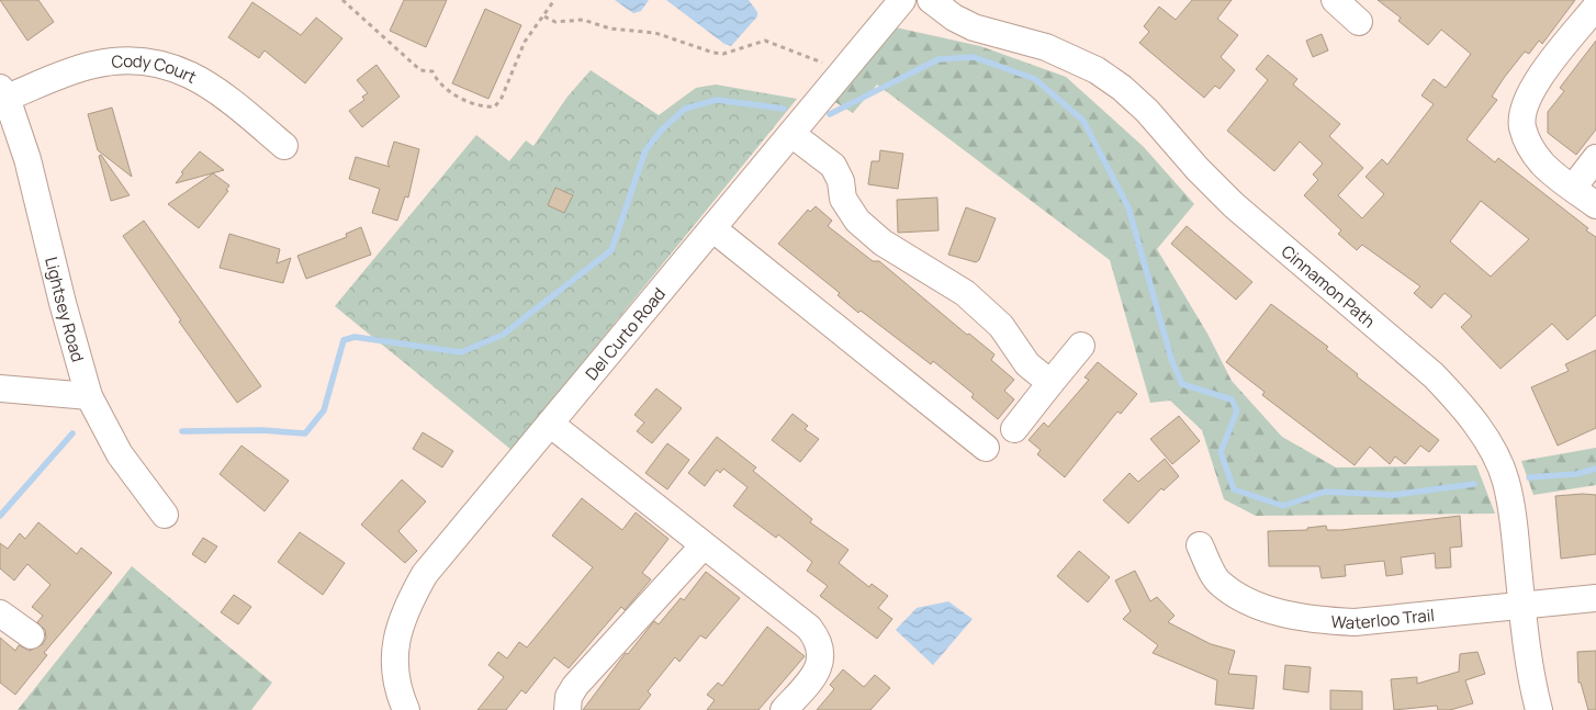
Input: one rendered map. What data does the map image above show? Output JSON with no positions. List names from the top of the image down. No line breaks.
{"streets":{"street":["Cody Court","Cinnamon Path","Lightsey Road","Del Curto Road","Waterloo Trail"]},"crossings":[["Cody Court","Lightsey Road"],["Cinnamon Path","Waterloo Trail"]]}
